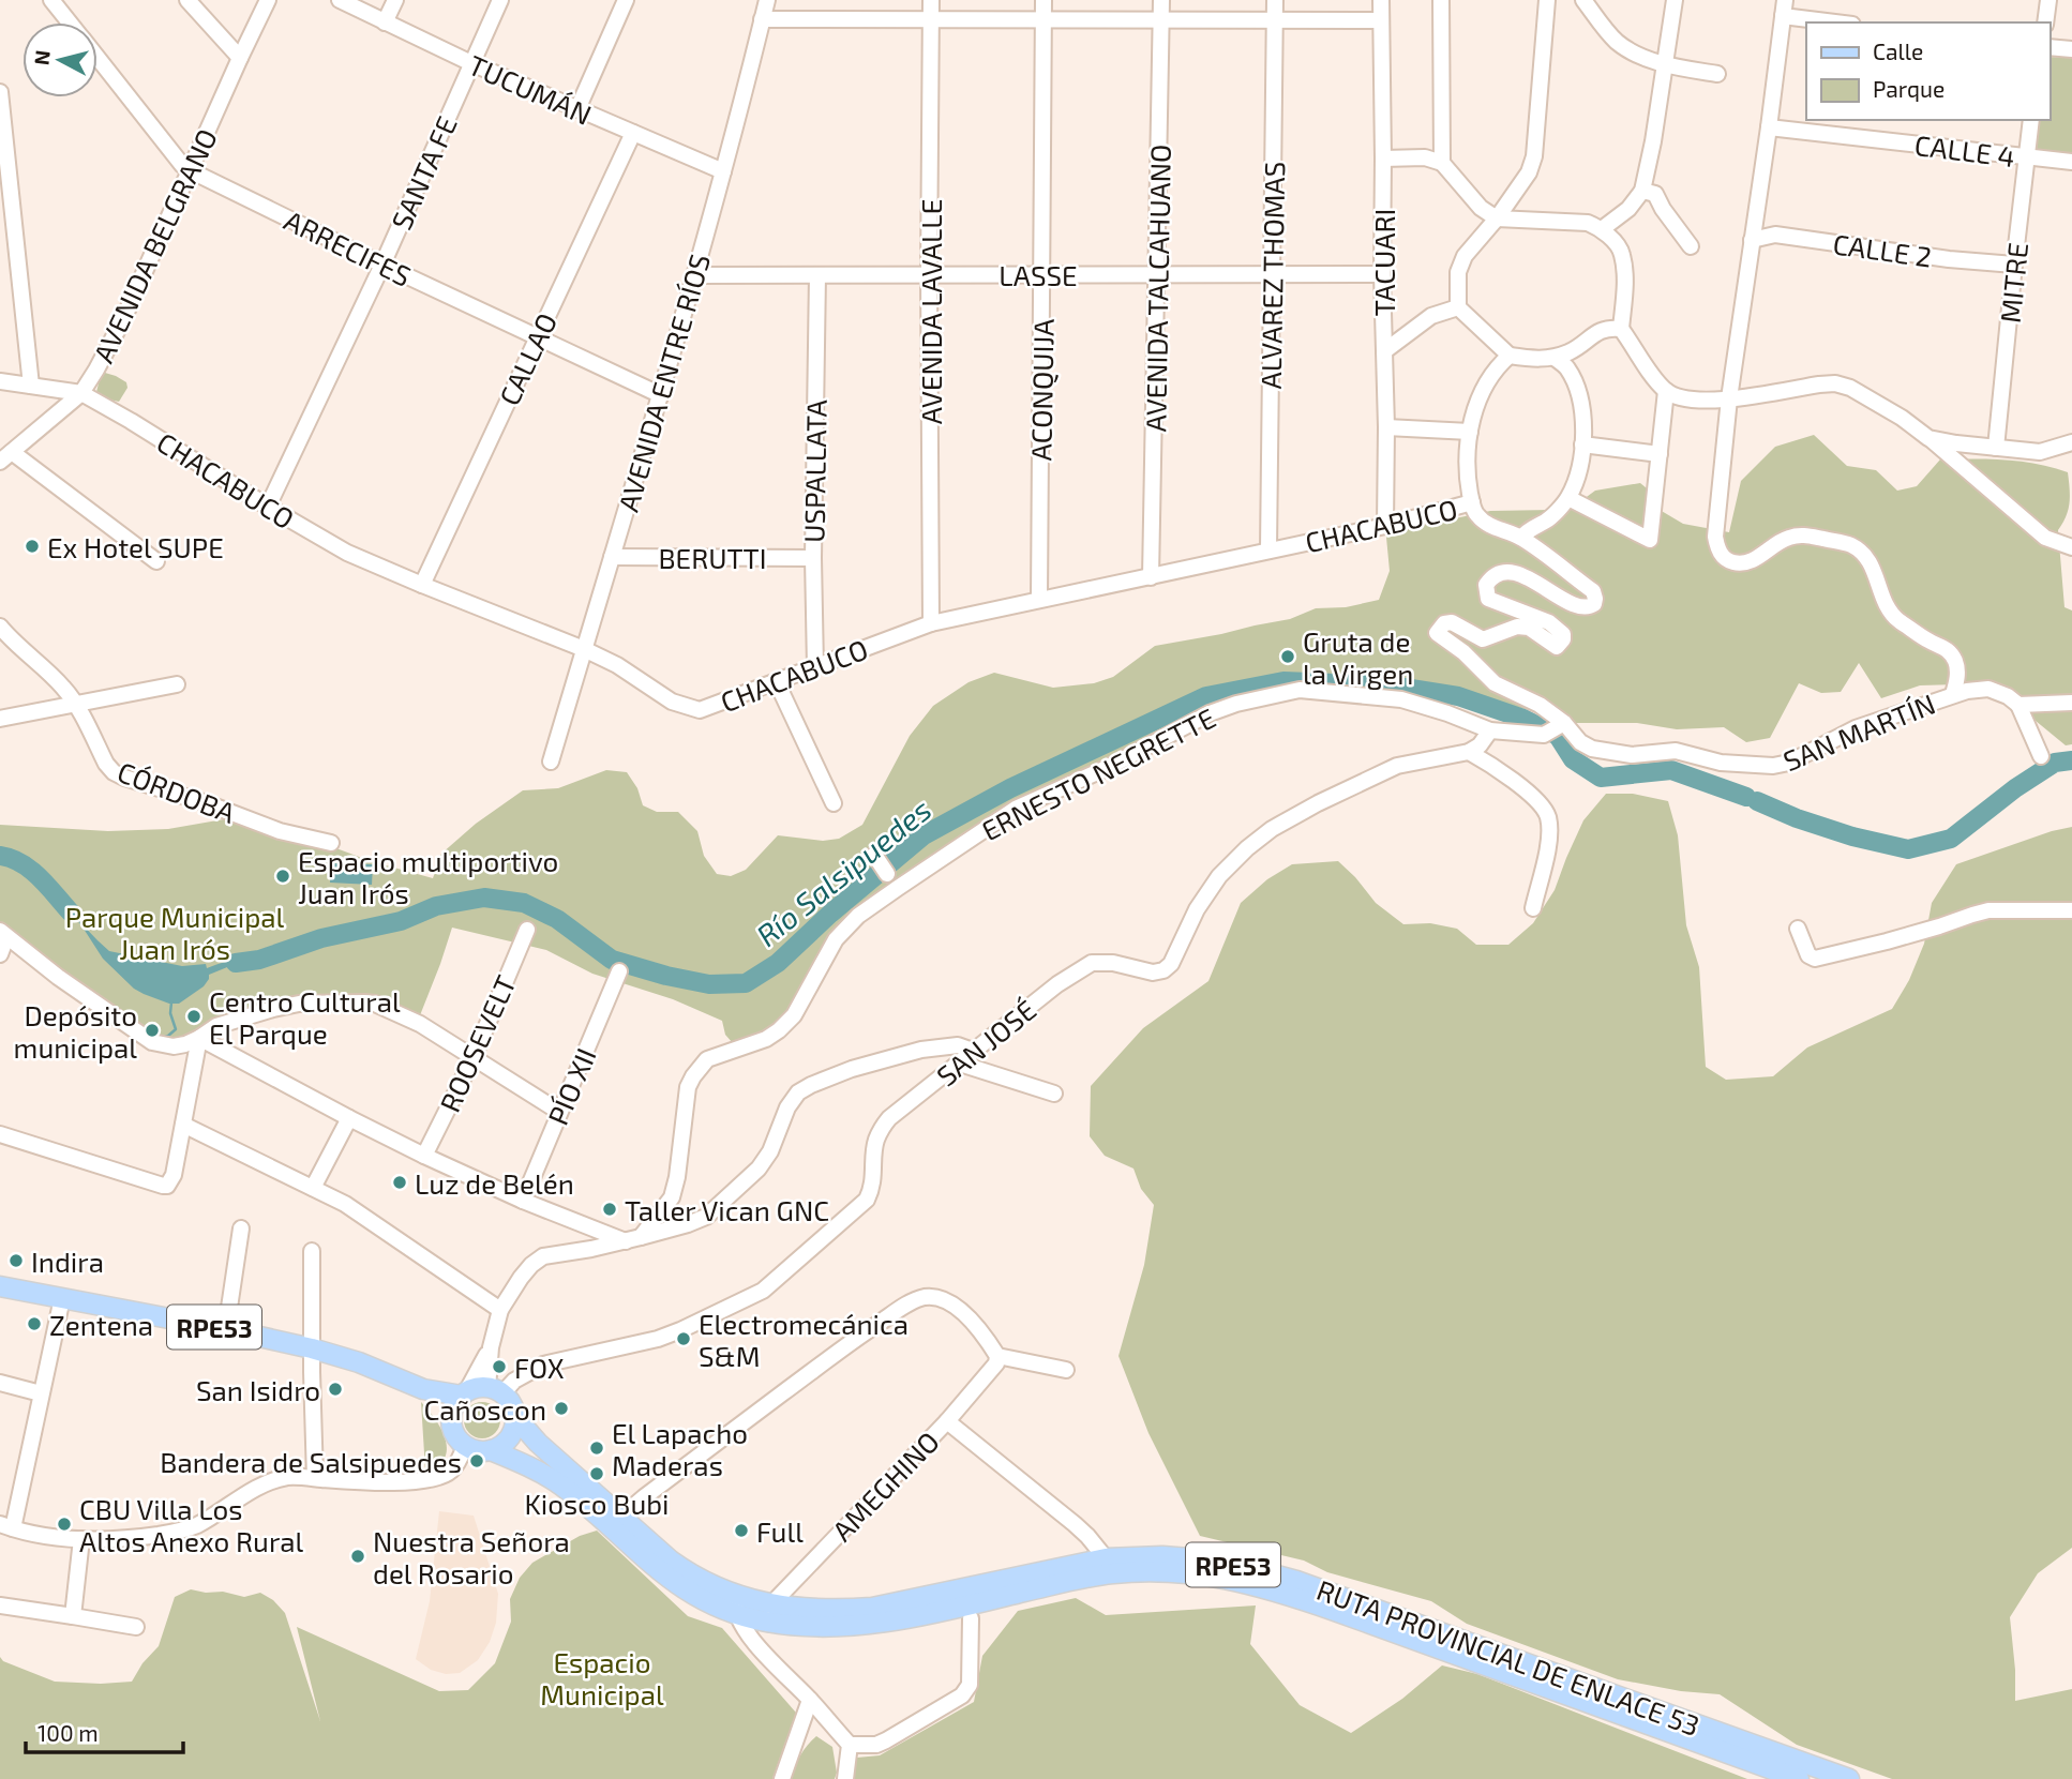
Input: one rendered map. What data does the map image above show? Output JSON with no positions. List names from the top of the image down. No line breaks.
{"streets":{"main road":["RPE53","RUTA PROVINCIAL DE ENLACE 53"],"street":["TUCUMÁN","CALLE 4","SANTA FE","AVENIDA BELGRANO","ARRECIFES","CALLE 2","TACUARI","LASSE","ALVAREZ THOMAS","MITRE","AVENIDA TALCAHUANO","AVENIDA LAVALLE","CALLAO","AVENIDA ENTRE RÍOS","ACONQUIJA","USPALLATA","CHACABUCO","BERUTTI","SAN MARTÍN","ERNESTO NEGRETTE","CÓRDOBA","SAN JOSÉ","ROOSEVELT","PÍO XII","AMEGHINO"]},"crossings":[["TUCUMÁN","SANTA FE"],["TUCUMÁN","CALLAO"],["TUCUMÁN","AVENIDA ENTRE RÍOS"],["CALLE 4","MITRE"],["SANTA FE","ARRECIFES"],["SANTA FE","CHACABUCO"],["AVENIDA BELGRANO","ARRECIFES"],["AVENIDA BELGRANO","CHACABUCO"],["ARRECIFES","CALLAO"],["ARRECIFES","AVENIDA ENTRE RÍOS"],["CALLE 2","MITRE"],["TACUARI","LASSE"],["TACUARI","CHACABUCO"],["LASSE","ALVAREZ THOMAS"],["LASSE","AVENIDA TALCAHUANO"],["LASSE","AVENIDA LAVALLE"],["LASSE","AVENIDA ENTRE RÍOS"],["LASSE","ACONQUIJA"],["LASSE","USPALLATA"],["ALVAREZ THOMAS","CHACABUCO"],["AVENIDA TALCAHUANO","CHACABUCO"],["AVENIDA LAVALLE","CHACABUCO"],["CALLAO","CHACABUCO"],["AVENIDA ENTRE RÍOS","CHACABUCO"],["AVENIDA ENTRE RÍOS","BERUTTI"],["ACONQUIJA","CHACABUCO"],["USPALLATA","CHACABUCO"],["USPALLATA","BERUTTI"],["CHACABUCO","SAN MARTÍN"],["SAN MARTÍN","ERNESTO NEGRETTE"],["SAN JOSÉ","RPE53"],["SAN JOSÉ","RUTA PROVINCIAL DE ENLACE 53"],["RPE53","RUTA PROVINCIAL DE ENLACE 53"],["AMEGHINO","RUTA PROVINCIAL DE ENLACE 53"]],"water":["Río Salsipuedes"],"parks":["Parque Municipal Juan Irós","Espacio Municipal"],"places":["Ex Hotel SUPE","Gruta de la Virgen","Espacio multiportivo Juan Irós","Centro Cultural El Parque","Depósito municipal","Luz de Belén","Taller Vican GNC","Indira","Zentena","Electromecánica S&M","FOX","San Isidro","Cañoscon","El Lapacho Maderas","Bandera de Salsipuedes","Kiosco Bubi","CBU Villa Los Altos Anexo Rural","Full","Nuestra Señora del Rosario"],"legend":["Calle","Parque"],"scale_bar":"100 m","north":"left"}
